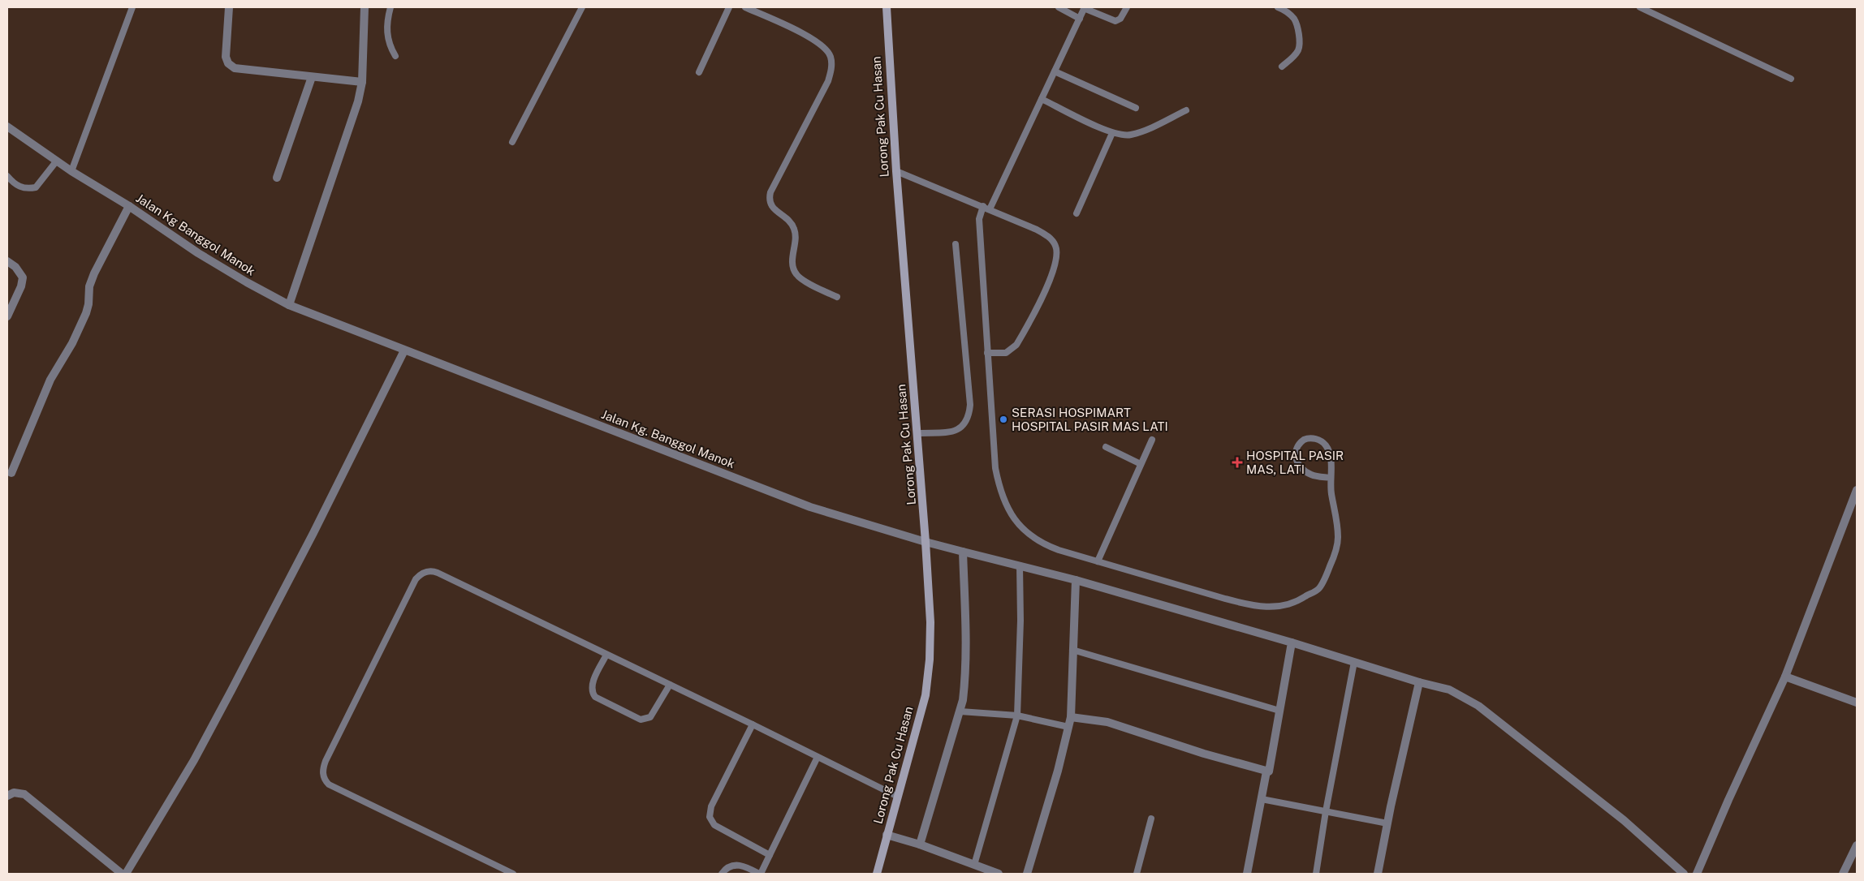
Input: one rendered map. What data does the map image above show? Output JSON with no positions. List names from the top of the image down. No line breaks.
{"streets":{"street":["Lorong Pak Cu Hasan","Jalan Kg Banggol Manok","Jalan Kg. Banggol Manok"]},"crossings":[["Lorong Pak Cu Hasan","Jalan Kg. Banggol Manok"],["Jalan Kg Banggol Manok","Jalan Kg. Banggol Manok"]],"places":{"other":["SERASI HOSPIMART HOSPITAL PASIR MAS LATI"],"health":["HOSPITAL PASIR MAS, LATI"]}}
